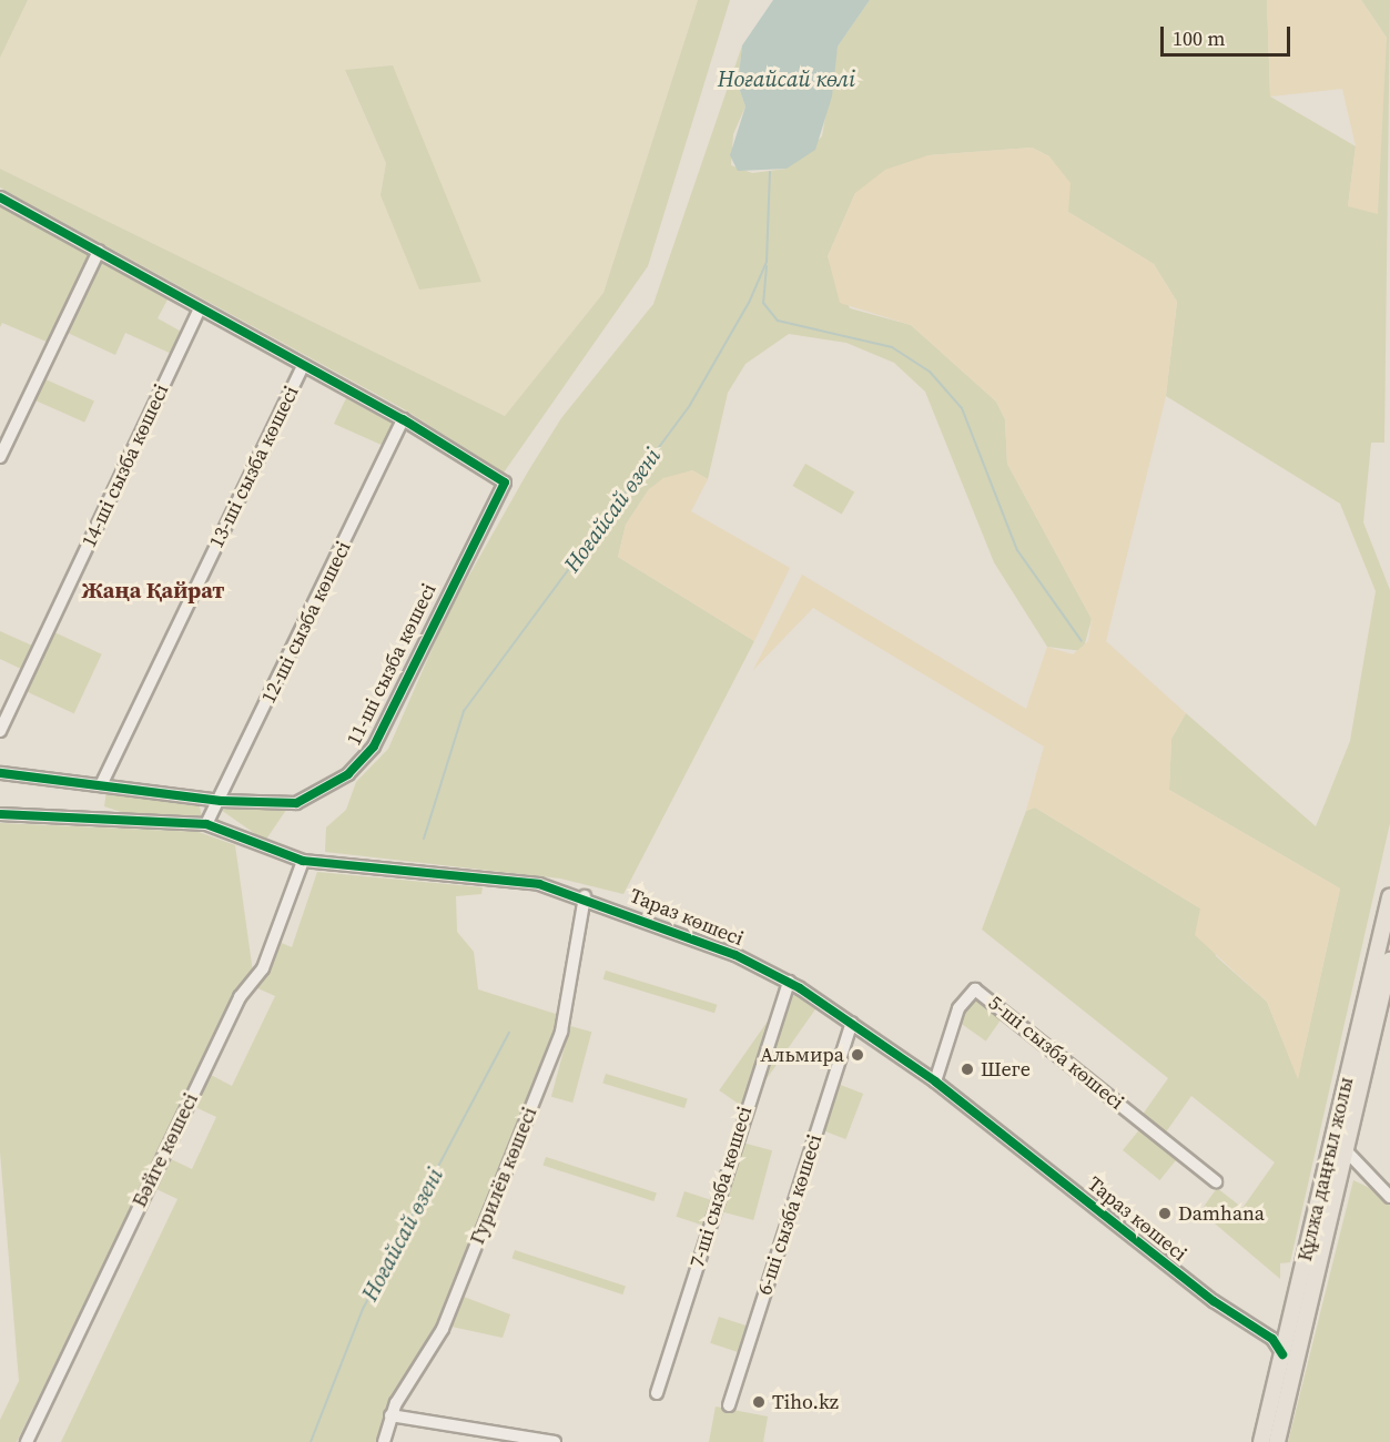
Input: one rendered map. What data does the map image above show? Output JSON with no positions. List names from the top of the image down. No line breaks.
{"streets":{"main road":["Құлжа даңғыл жолы"],"street":["14-ші сызба көшесі","13-ші сызба көшесі","12-ші сызба көшесі","11-ші сызба көшесі","Тараз көшесі","5-ші сызба көшесі","Бәйге көшесі","Гурилёв көшесі","7-ші сызба көшесі","6-ші сызба көшесі"]},"crossings":[["13-ші сызба көшесі","11-ші сызба көшесі"],["12-ші сызба көшесі","11-ші сызба көшесі"],["12-ші сызба көшесі","Тараз көшесі"],["Тараз көшесі","5-ші сызба көшесі"],["Тараз көшесі","Бәйге көшесі"],["Тараз көшесі","Құлжа даңғыл жолы"],["Тараз көшесі","Гурилёв көшесі"],["Тараз көшесі","7-ші сызба көшесі"],["Тараз көшесі","6-ші сызба көшесі"]],"districts":["Жаңа Қайрат"],"water":["Ноғайсай көлі","Ноғайсай өзені"],"places":["Альмира","Шеге","Damhana","Tiho.kz"],"scale_bar":"100 m"}
